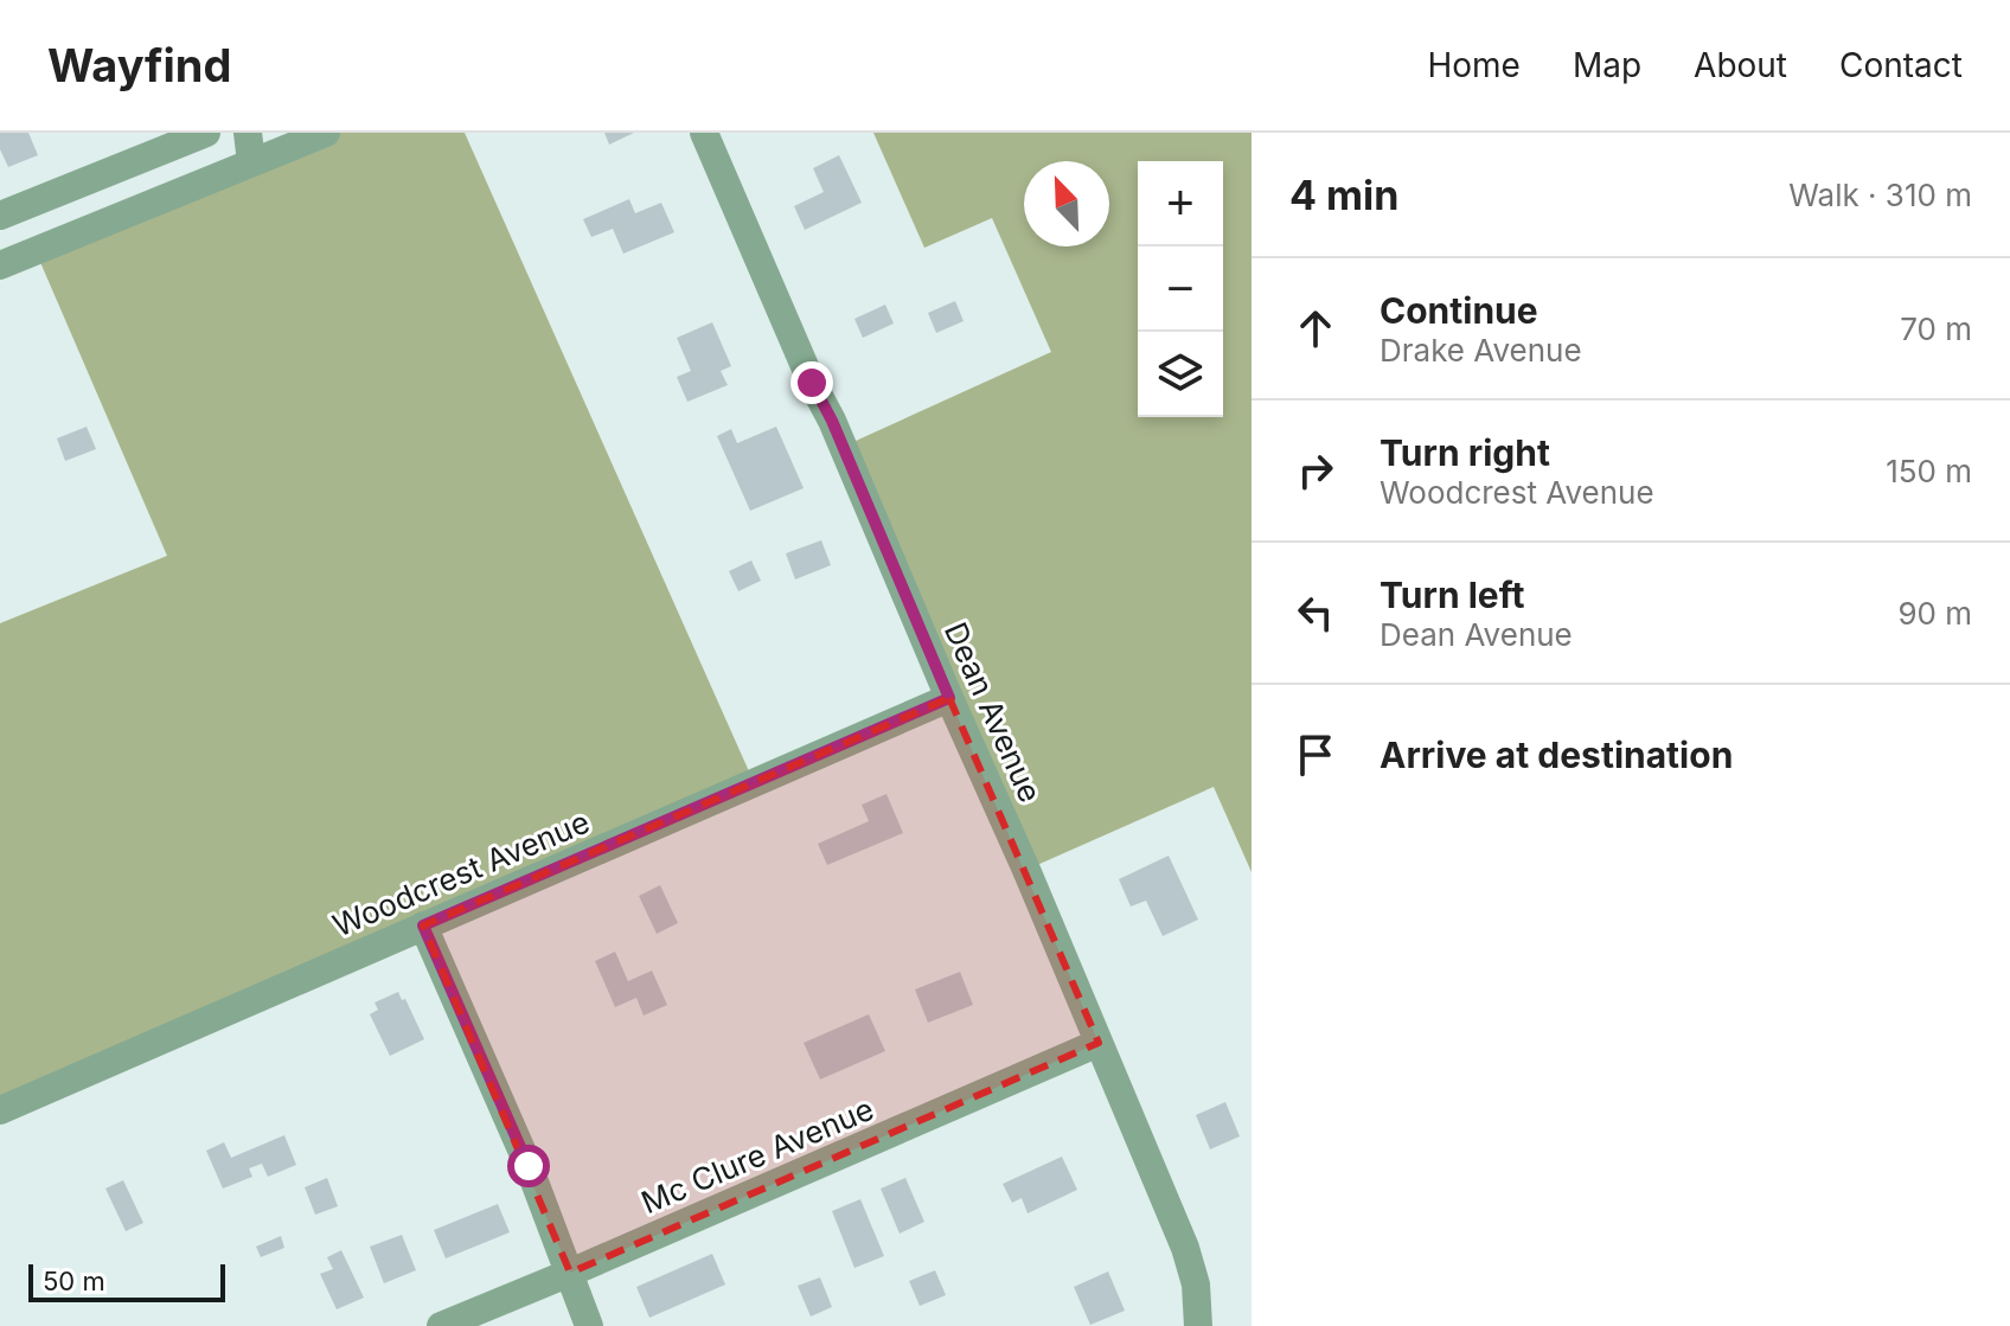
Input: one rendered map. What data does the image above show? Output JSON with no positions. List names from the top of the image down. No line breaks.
{"streets":{"street":["Dean Avenue","Woodcrest Avenue","Mc Clure Avenue"]},"crossings":[["Dean Avenue","Woodcrest Avenue"],["Dean Avenue","Mc Clure Avenue"]],"scale_bar":"50 m","north":"top left","page":{"header":"Wayfind","nav":["Home","Map","About","Contact"],"heading":["4 min","Walk · 310 m"],"map_buttons":["+","−"],"list":[["Continue","Drake Avenue","70 m"],["Turn right","Woodcrest Avenue","150 m"],["Turn left","Dean Avenue","90 m"],"Arrive at destination"],"scale":"50 m"}}
